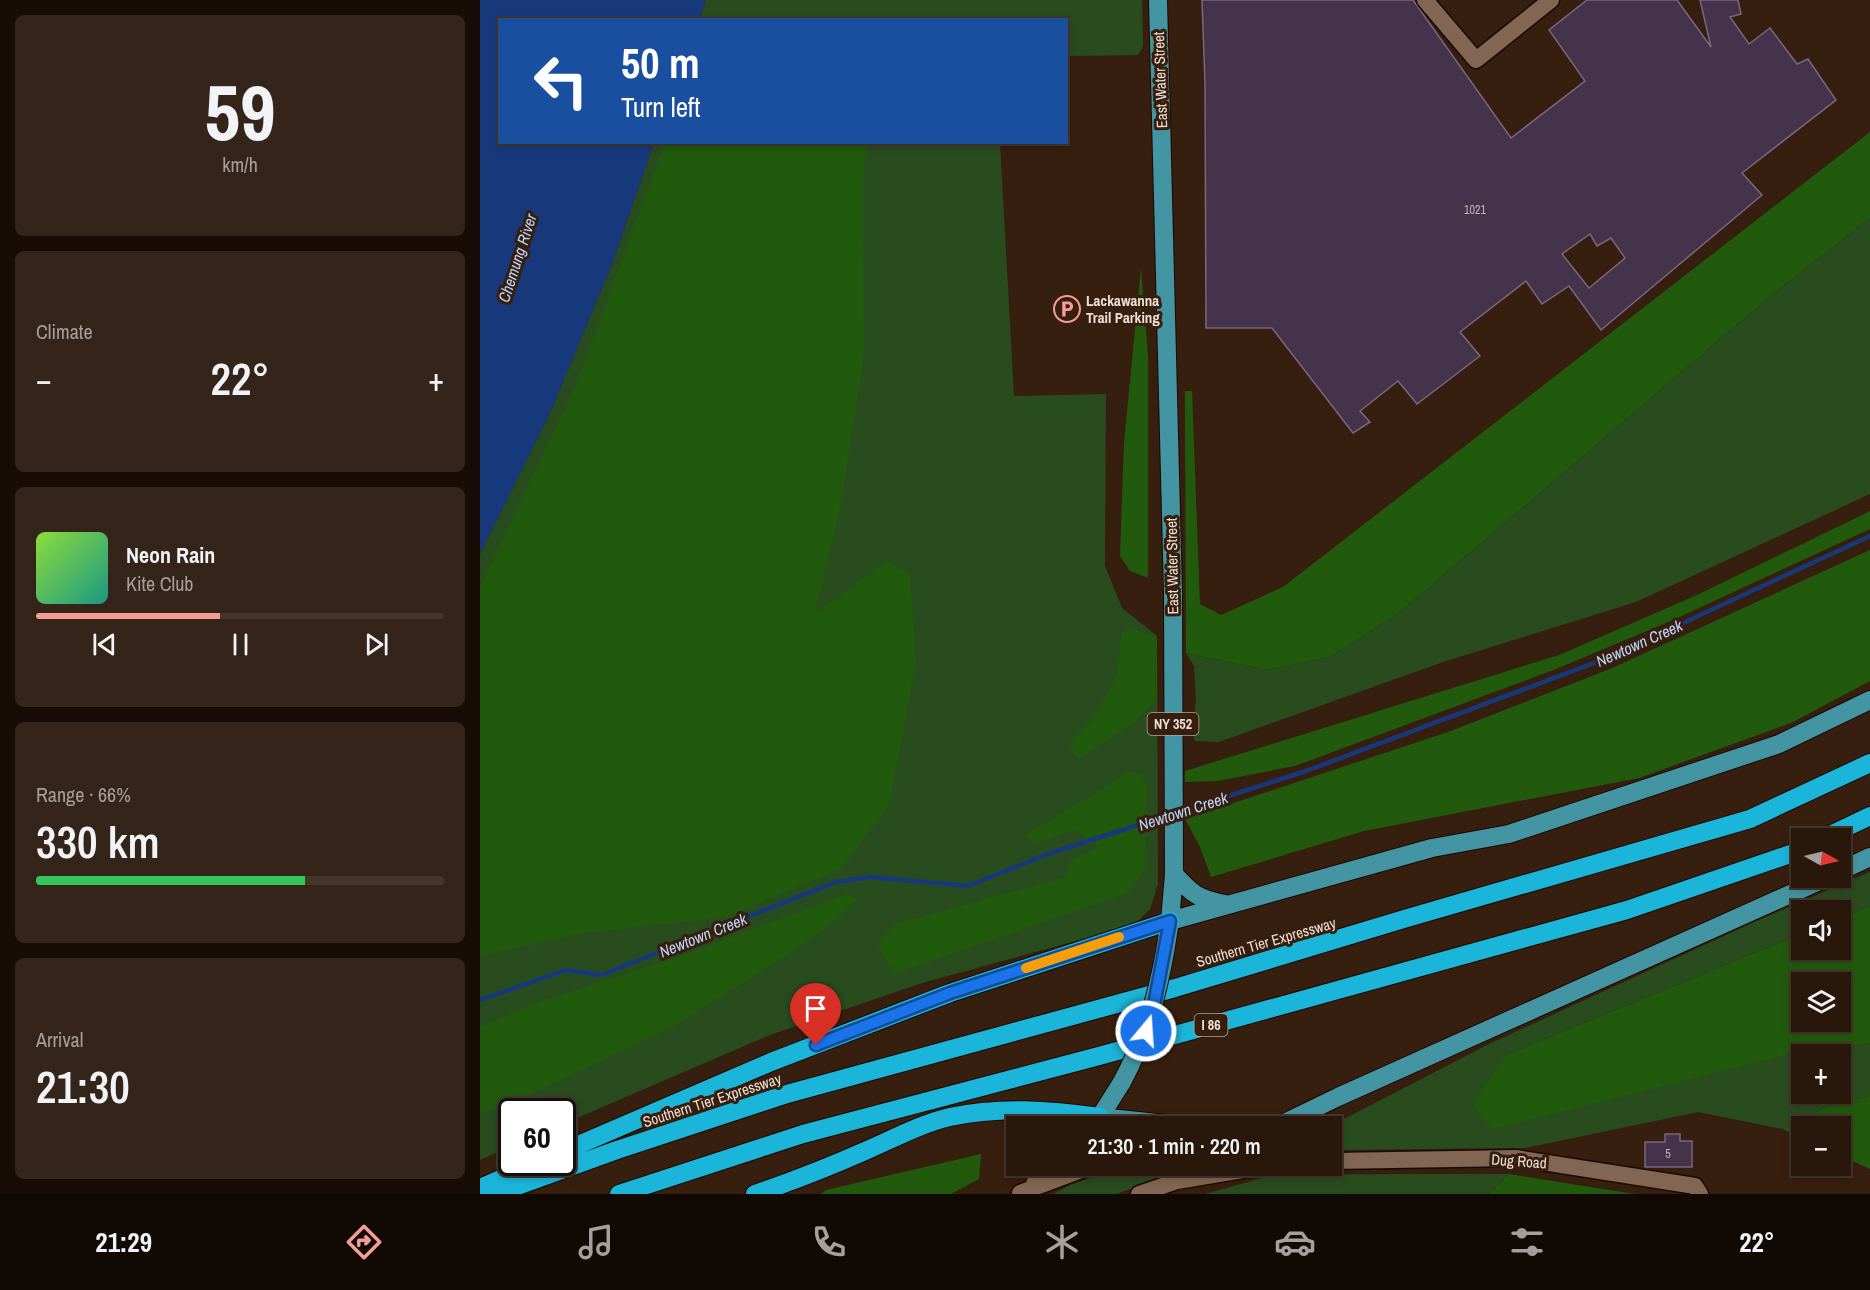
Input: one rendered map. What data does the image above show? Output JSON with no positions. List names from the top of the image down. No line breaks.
{"streets":{"highway":["Southern Tier Expressway","I 86"],"main road":["East Water Street","NY 352"],"street":["Dug Road"]},"water":["Chemung River","Newtown Creek"],"places":{"parking":["Lackawanna Trail Parking"]},"house_numbers":["1021","5"],"north":"right","page":{"tile":[["59","km/h"],"Climate",["Range · 66%","330 km"],["Arrival","21:30"]],"turn":["50 m","Turn left"],"heat":["−","22°","+"],"song":["Neon Rain","Kite Club"],"map_buttons":["+","−"],"limit":"60","trip":"21:30 · 1 min · 220 m","tabs":["21:29","22°"]}}
